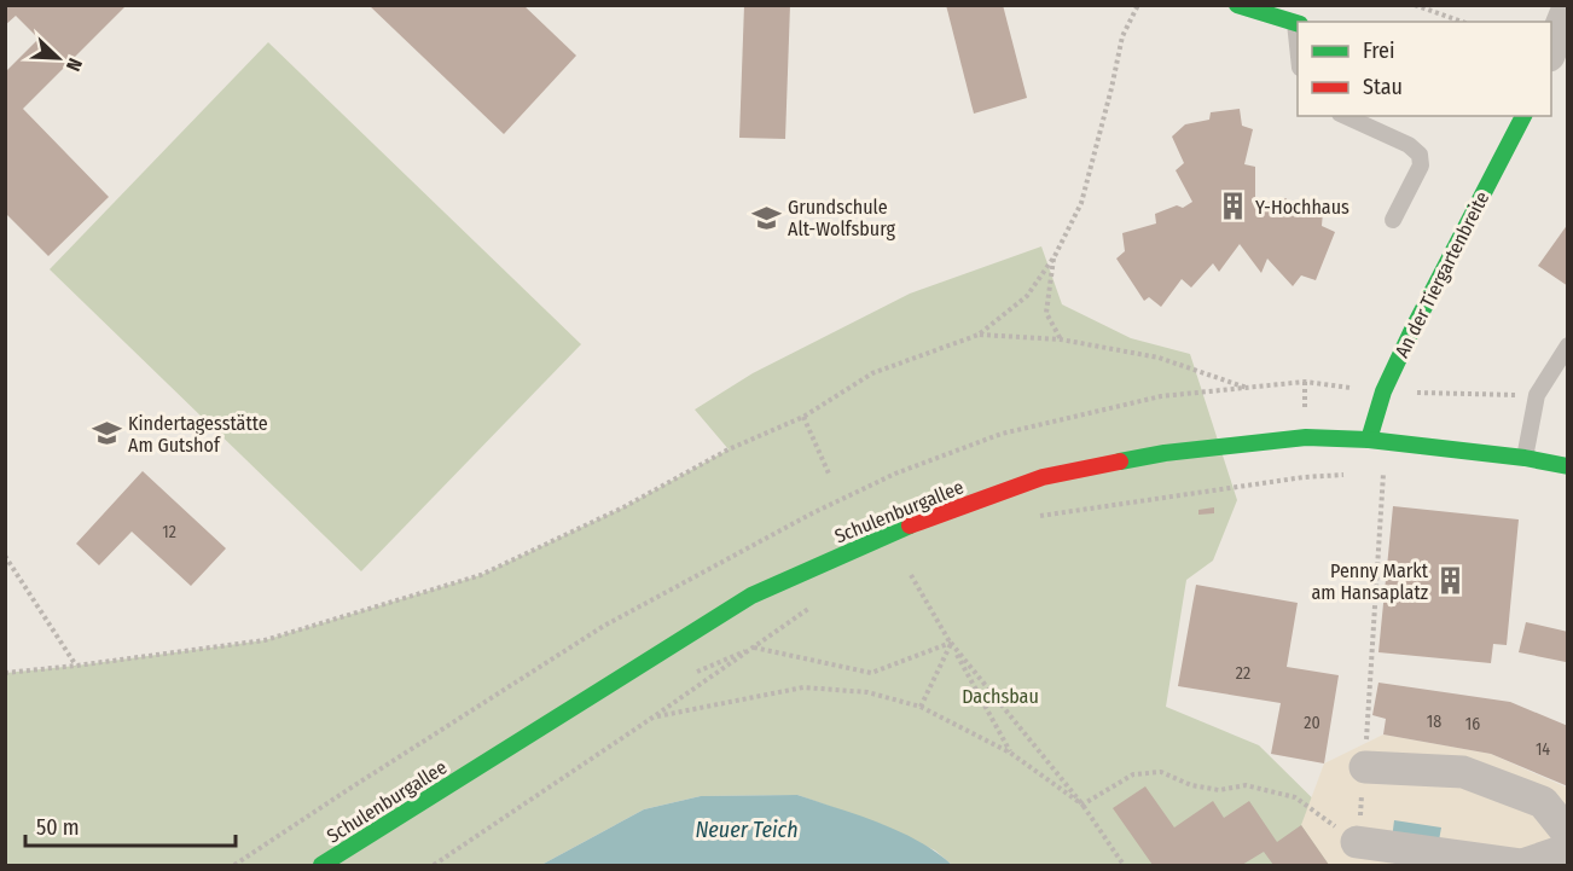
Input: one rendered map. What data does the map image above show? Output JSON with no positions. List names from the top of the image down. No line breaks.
{"streets":{"street":["An der Tiergartenbreite","Schulenburgallee"]},"crossings":[["An der Tiergartenbreite","Schulenburgallee"]],"water":["Neuer Teich"],"parks":["Dachsbau"],"places":{"building":["Y-Hochhaus","Penny Markt am Hansaplatz"],"school or university":["Grundschule Alt-Wolfsburg","Kindertagesstätte Am Gutshof"]},"house_numbers":["12","22","18","20","16","14"],"legend":["Frei","Stau"],"scale_bar":"50 m","north":"bottom right"}
